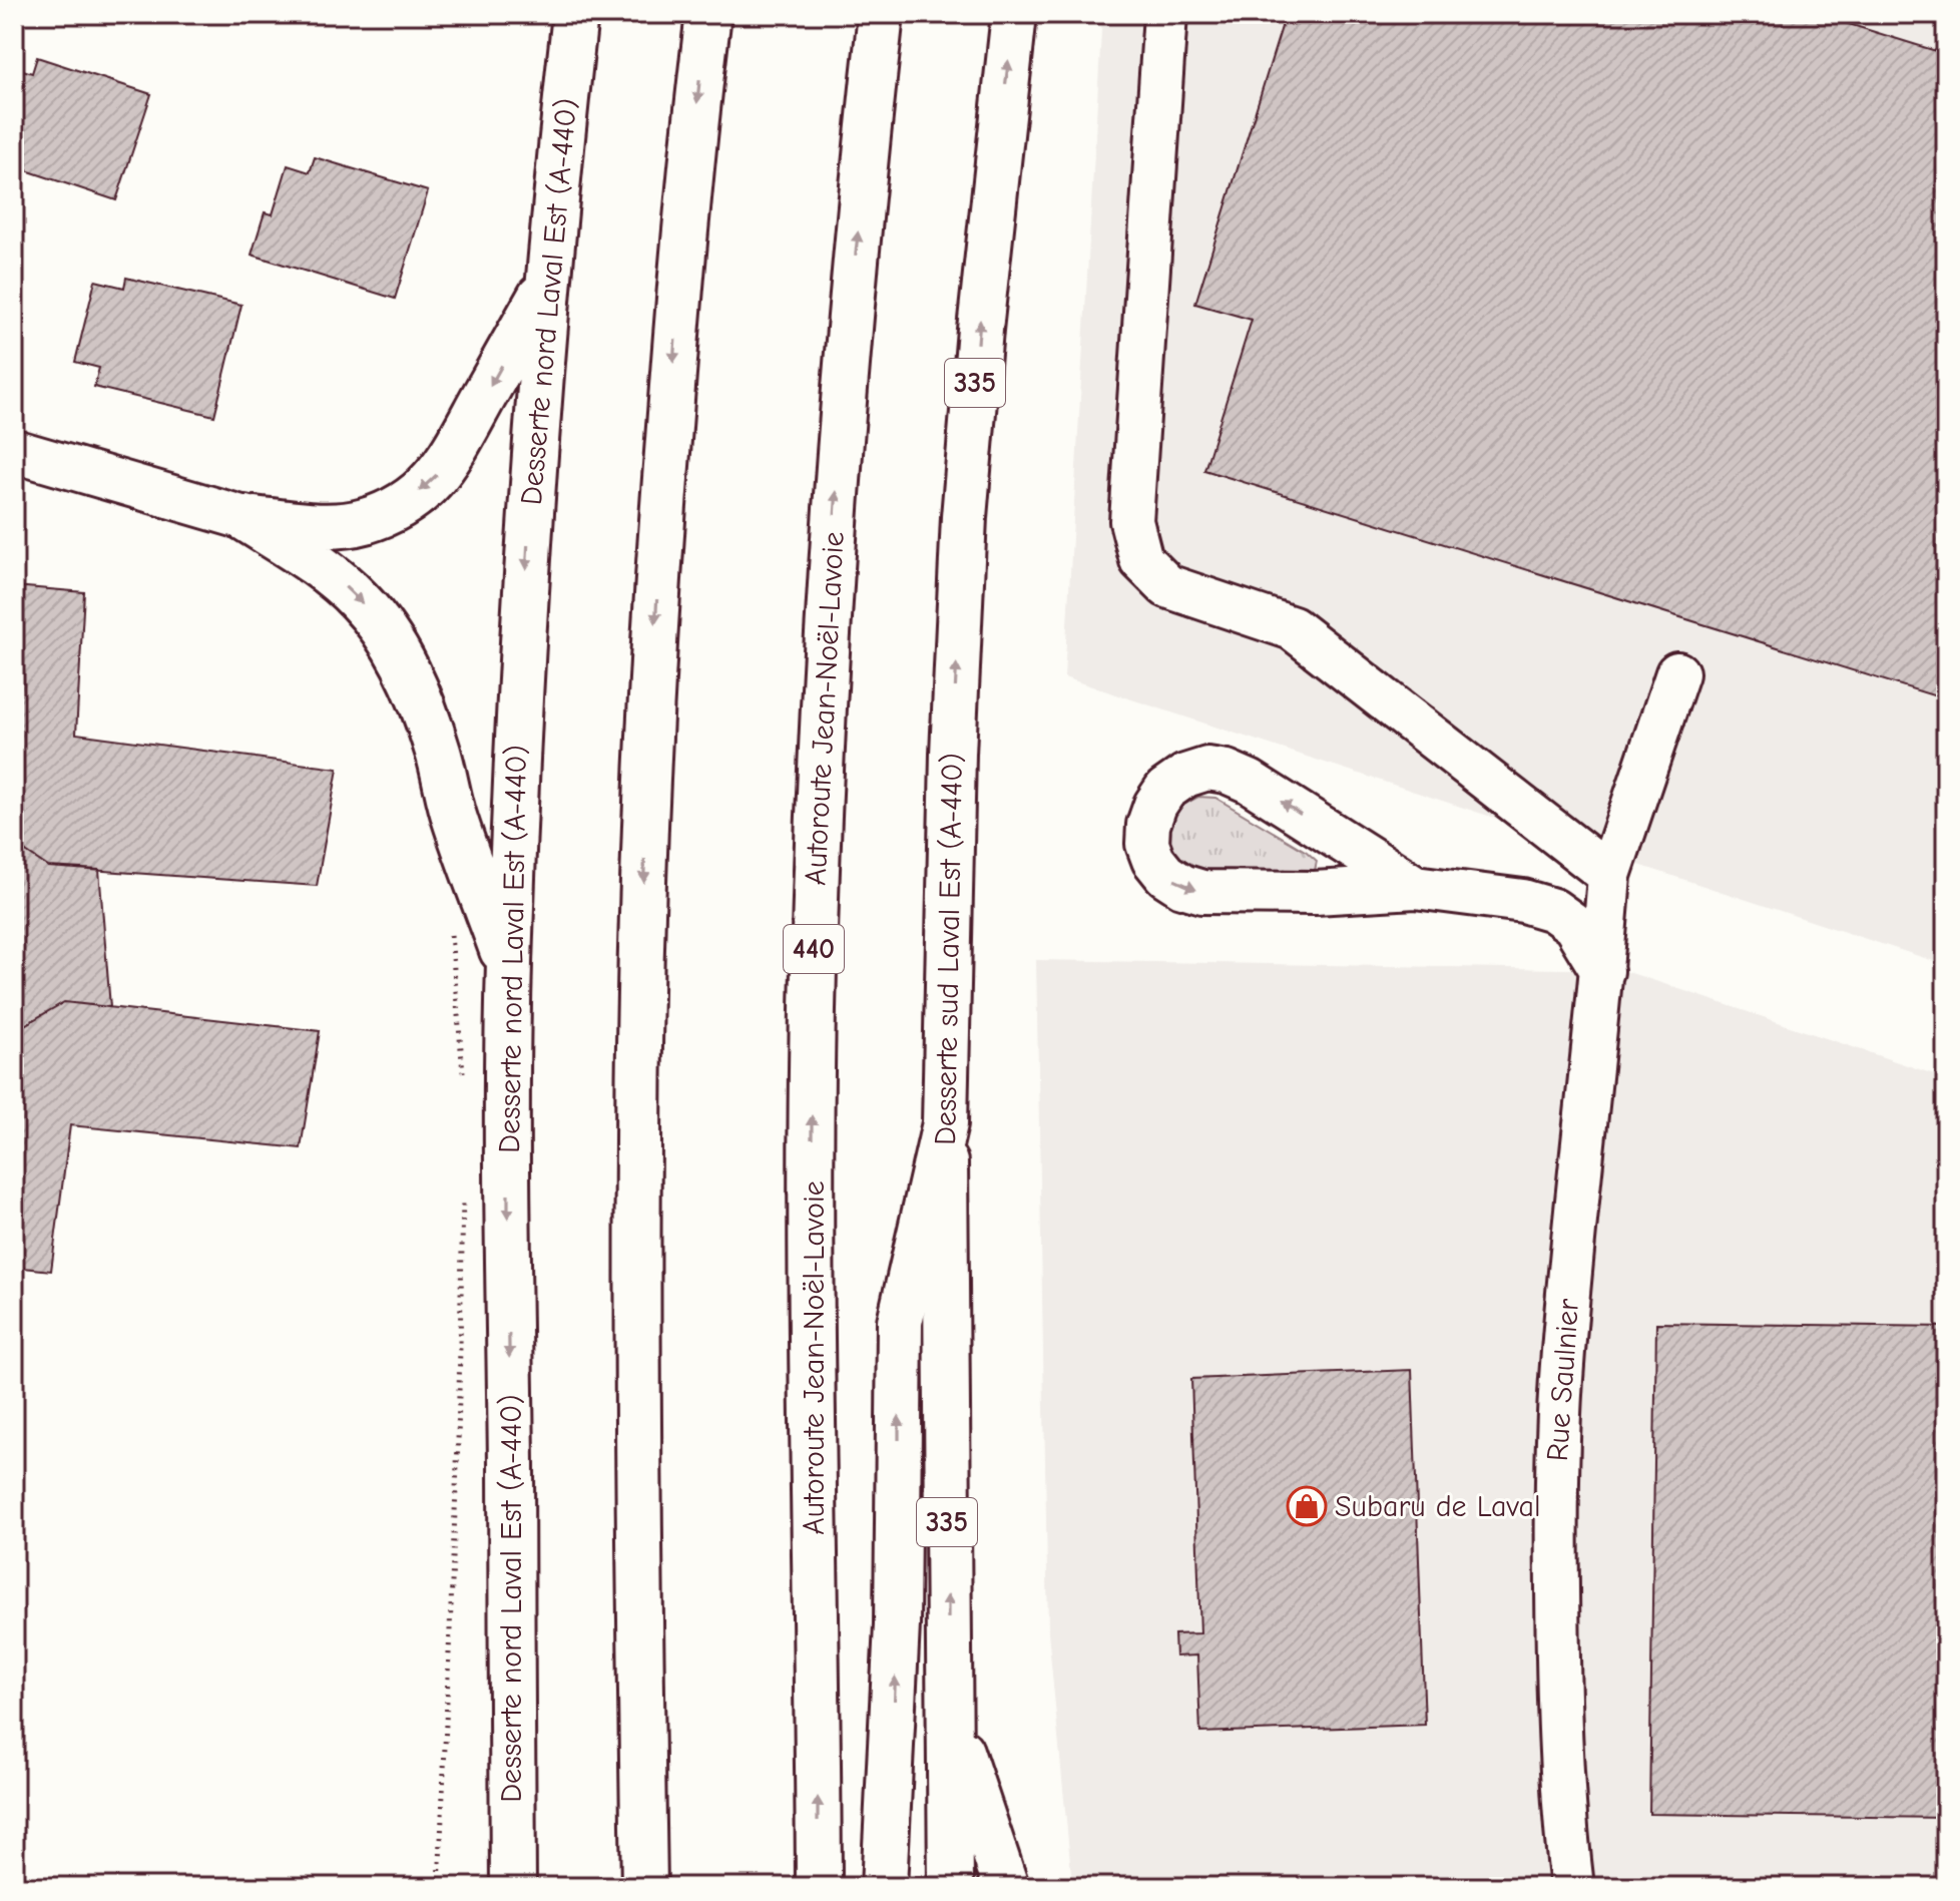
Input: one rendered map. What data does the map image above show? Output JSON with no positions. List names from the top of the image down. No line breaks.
{"streets":{"main road":["Desserte nord Laval Est (A-440)","335","Autoroute Jean-Noël-Lavoie","440","Desserte sud Laval Est (A-440)"],"street":["Rue Saulnier"]},"places":{"shop":["Subaru de Laval"]}}
